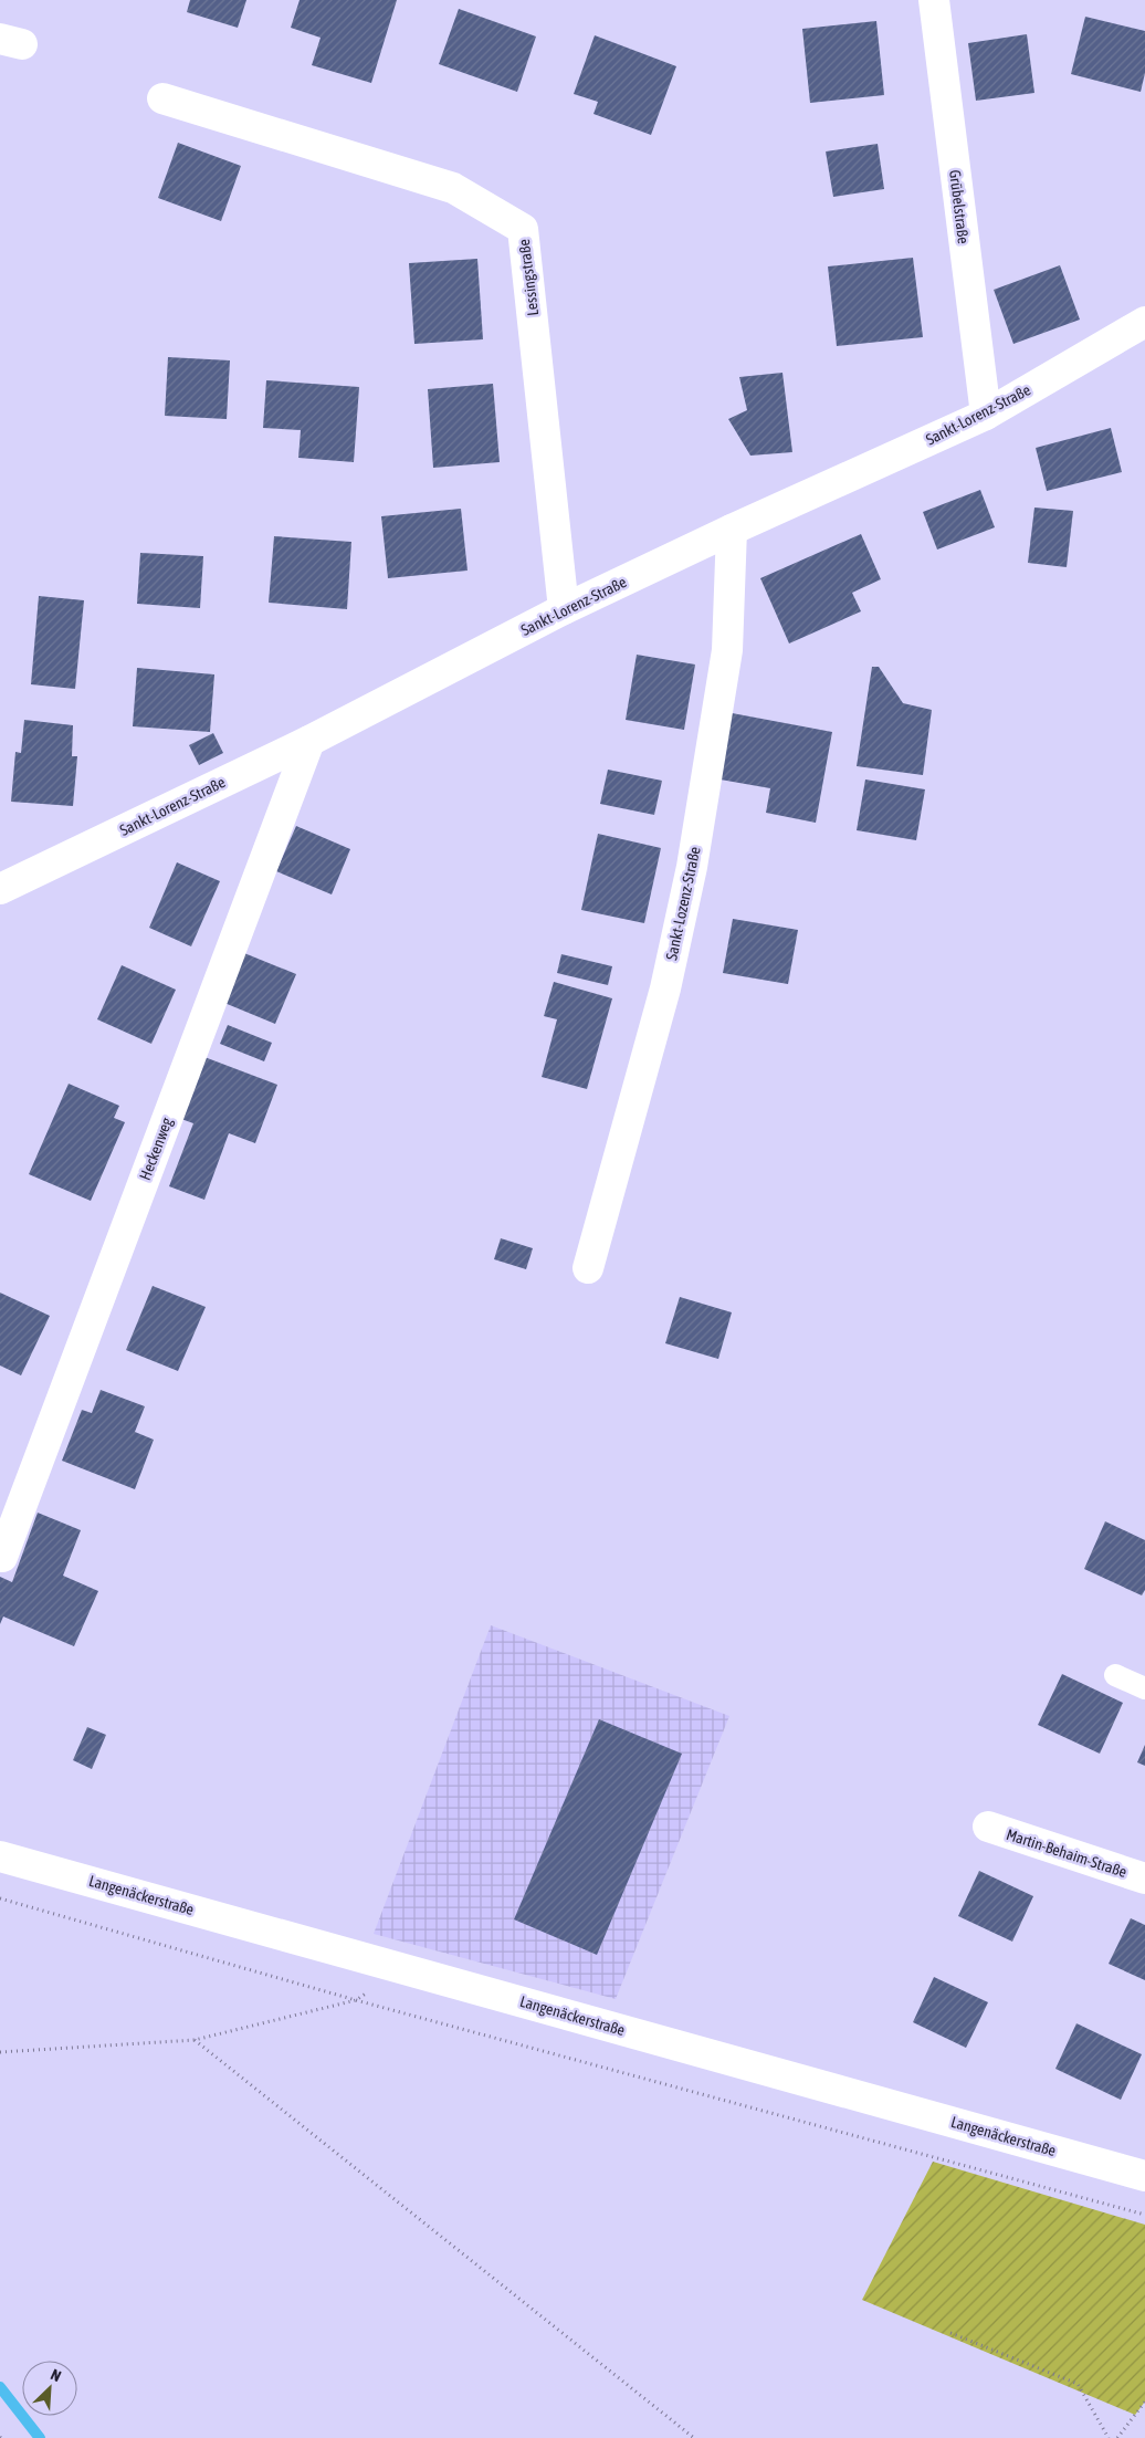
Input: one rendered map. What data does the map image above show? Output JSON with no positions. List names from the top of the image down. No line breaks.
{"streets":{"street":["Grübelstraße","Lessingstraße","Sankt-Lorenz-Straße","Sankt-Lozenz-Straße","Heckenweg","Martin-Behaim-Straße","Langenäckerstraße"]},"crossings":[["Grübelstraße","Sankt-Lorenz-Straße"],["Lessingstraße","Sankt-Lorenz-Straße"],["Sankt-Lorenz-Straße","Sankt-Lozenz-Straße"],["Sankt-Lorenz-Straße","Heckenweg"]],"north":"top right"}
